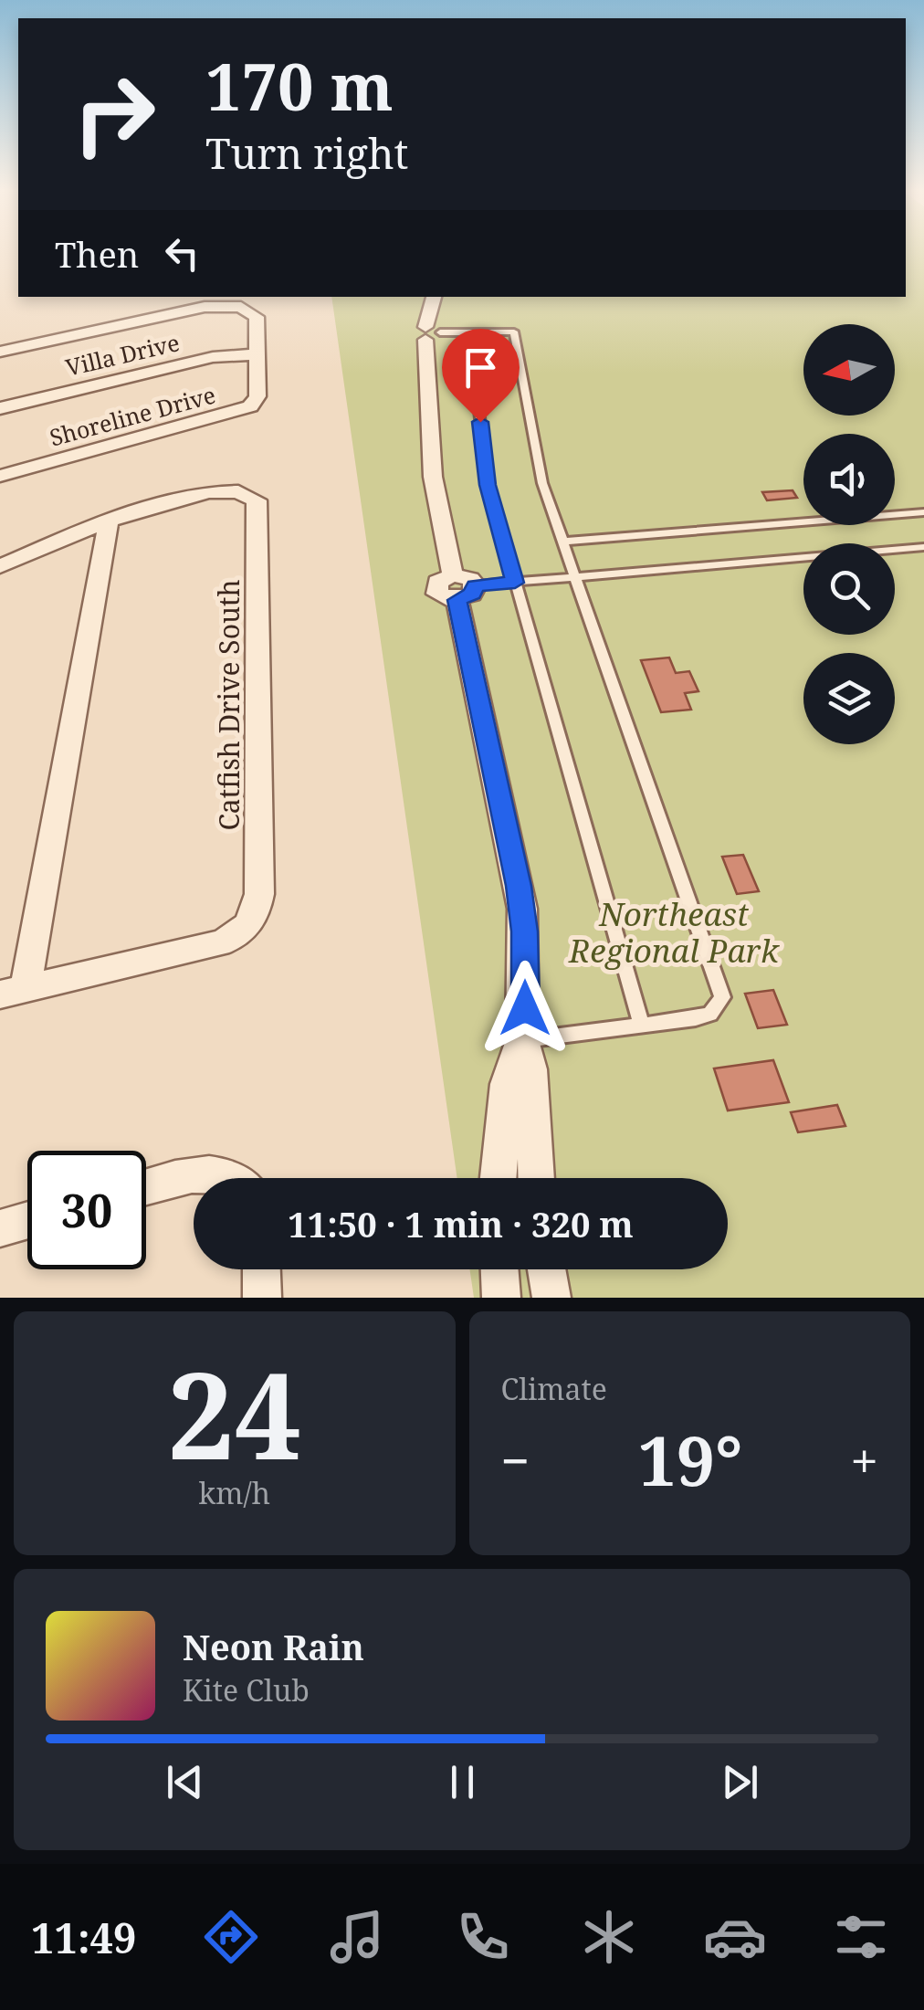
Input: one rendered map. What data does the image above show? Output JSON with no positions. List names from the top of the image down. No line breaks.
{"streets":{"street":["Villa Drive","Shoreline Drive","Catfish Drive South"]},"crossings":[["Villa Drive","Shoreline Drive"]],"parks":["Northeast Regional Park"],"north":"left","page":{"turn":["170 m","Turn right"],"then":"Then","limit":"30","trip":"11:50 · 1 min · 320 m","tile":[["24","km/h"],"Climate"],"heat":["−","19°","+"],"song":["Neon Rain","Kite Club"],"tabs":"11:49"}}
